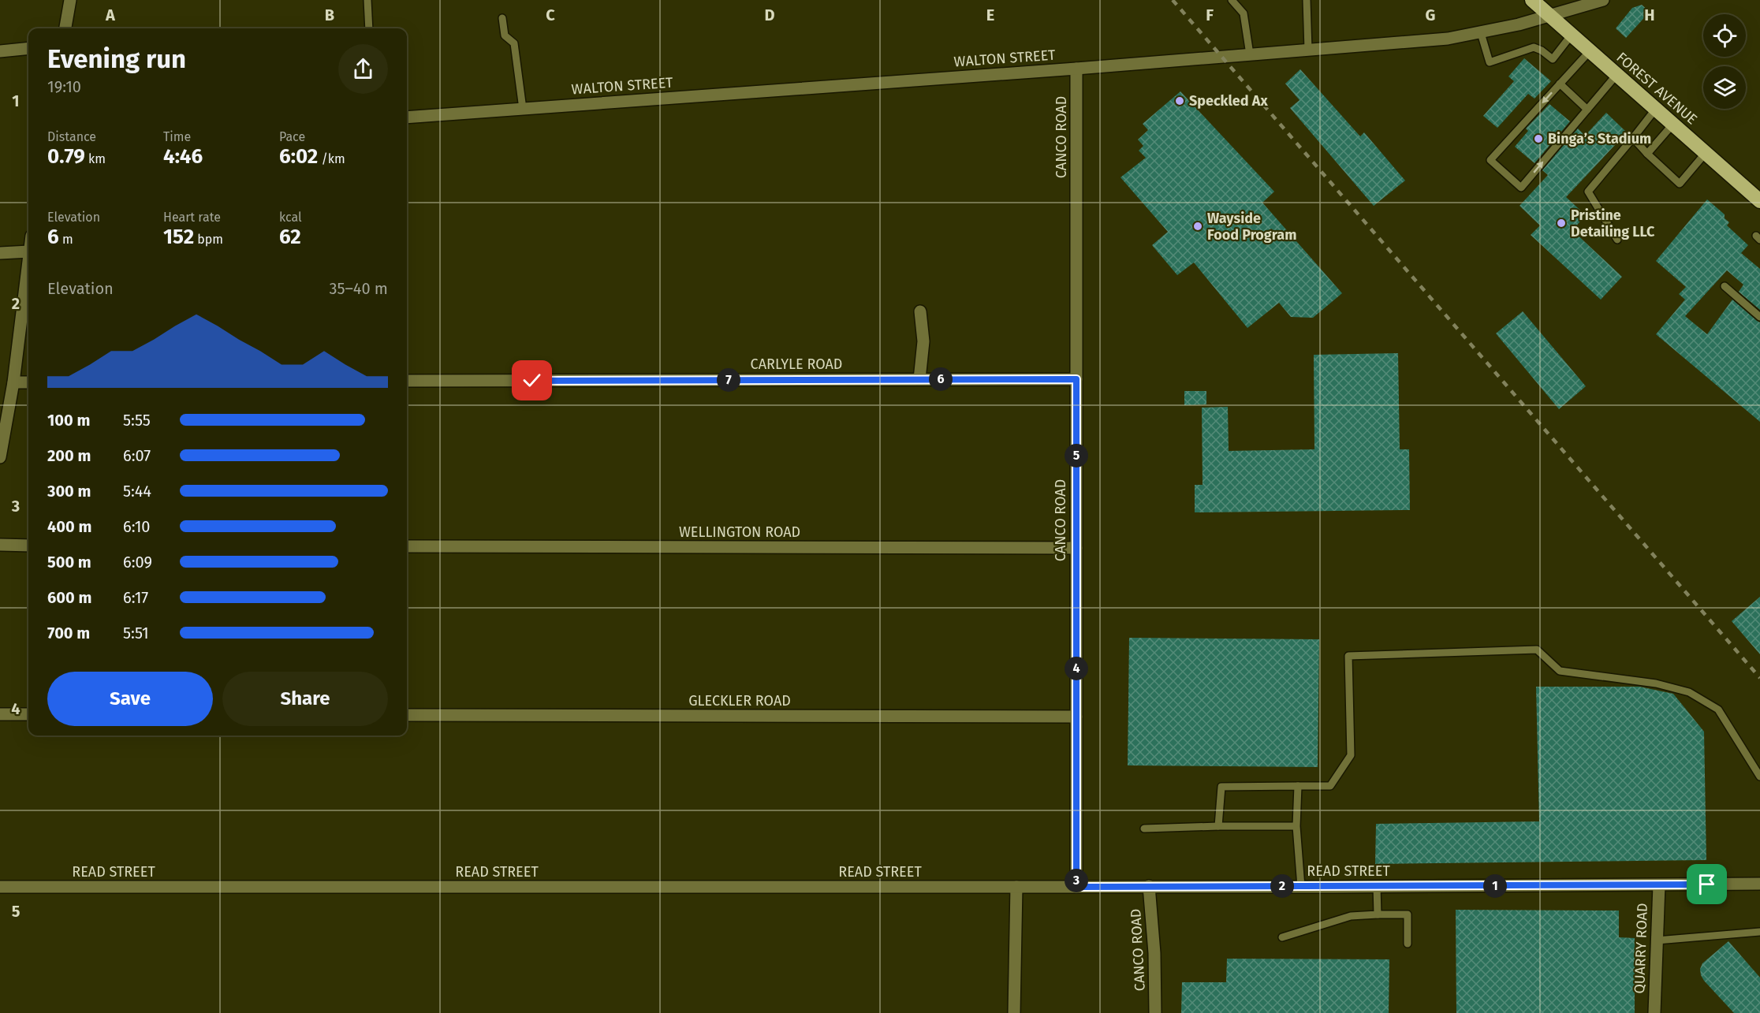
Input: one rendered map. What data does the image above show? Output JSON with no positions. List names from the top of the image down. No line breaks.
{"streets":{"highway":["FOREST AVENUE"],"street":["WALTON STREET","CANCO ROAD","CARLYLE ROAD","WELLINGTON ROAD","GLECKLER ROAD","READ STREET","QUARRY ROAD"]},"crossings":[["WALTON STREET","FOREST AVENUE"],["WALTON STREET","CANCO ROAD"],["CANCO ROAD","CARLYLE ROAD"],["CANCO ROAD","WELLINGTON ROAD"],["CANCO ROAD","GLECKLER ROAD"],["CANCO ROAD","READ STREET"],["READ STREET","QUARRY ROAD"]],"places":["Speckled Ax","Binga’s Stadium","Pristine Detailing LLC","Wayside Food Program"],"page":{"heading":["Evening run","19:10"],"stats":[["Distance","0.79 km"],["Time","4:46"],["Pace","6:02 /km"],["Elevation","6 m"],["Heart rate","152 bpm"],["kcal","62"]],"chart":["Elevation","35–40 m"],"pins":["6","7","5","4","3","1","2"],"list":[{"name":"100 m","note":"5:55"},{"name":"200 m","note":"6:07"},{"name":"300 m","note":"5:44"},{"name":"400 m","note":"6:10"},{"name":"500 m","note":"6:09"},{"name":"600 m","note":"6:17"},{"name":"700 m","note":"5:51"}],"buttons":["Save","Share"]},"grid":{"columns":["A","B","C","D","E","F","G","H"],"rows":["1","2","3","4","5"]}}
